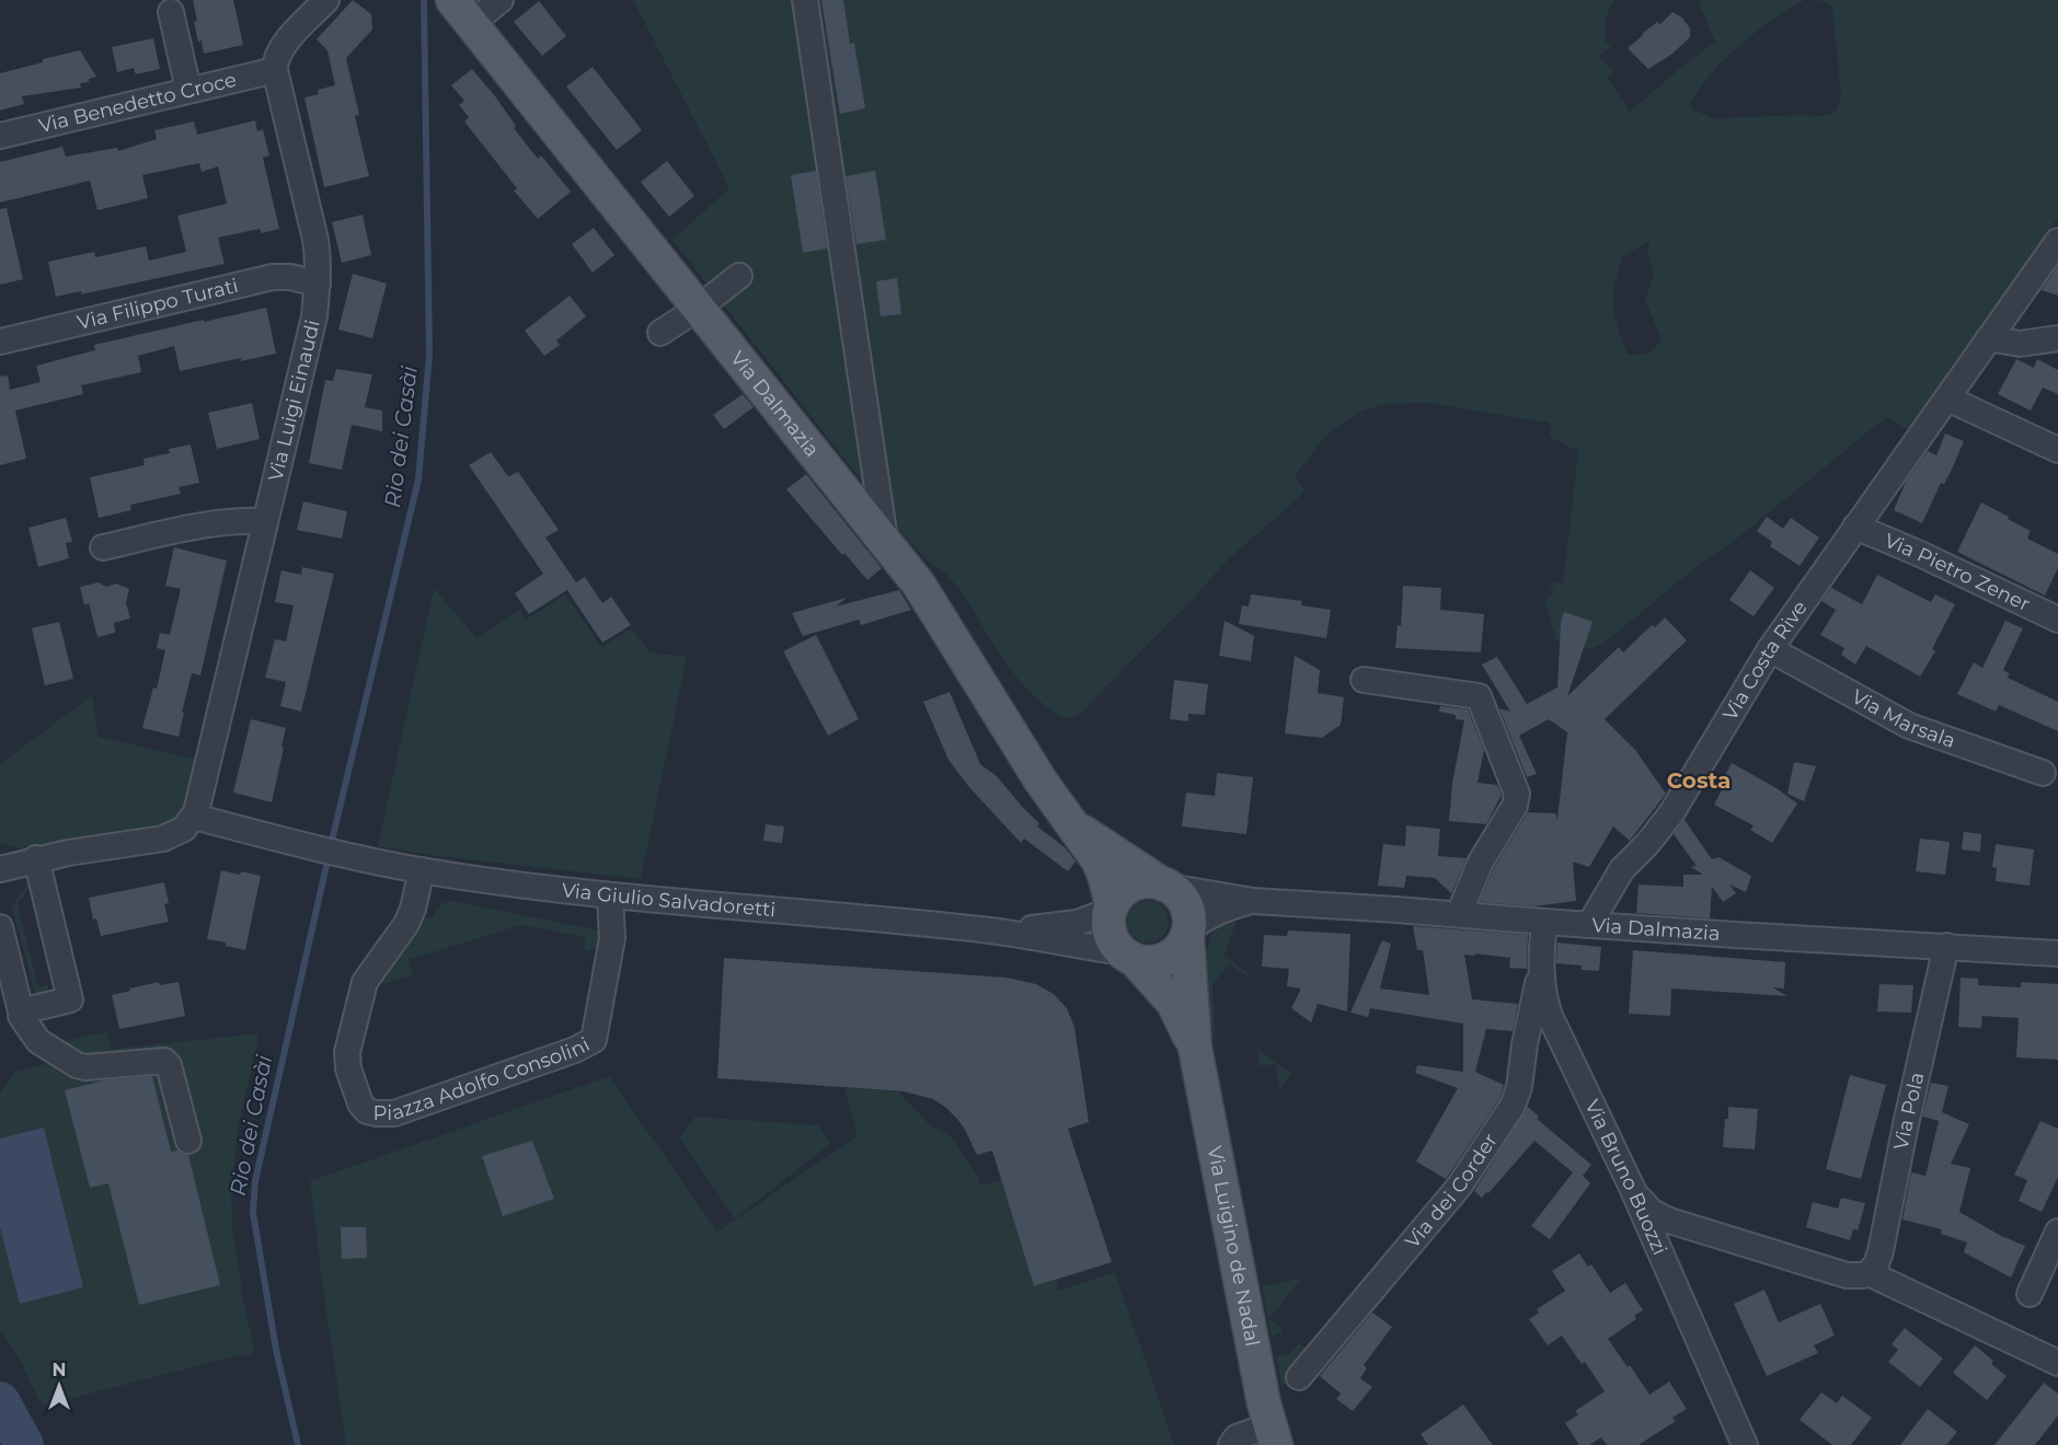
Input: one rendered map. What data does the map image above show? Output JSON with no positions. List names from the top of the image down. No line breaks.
{"streets":{"main road":["Via Dalmazia","Via Luigino de Nadal"],"street":["Via Benedetto Croce","Via Filippo Turati","Via Luigi Einaudi","Via Pietro Zener","Via Costa Rive","Via Marsala","Via Giulio Salvadoretti","Piazza Adolfo Consolini","Via Pola","Via Bruno Buozzi","Via dei Corder"]},"crossings":[["Via Benedetto Croce","Via Luigi Einaudi"],["Via Filippo Turati","Via Luigi Einaudi"],["Via Luigi Einaudi","Via Giulio Salvadoretti"],["Via Dalmazia","Via Costa Rive"],["Via Dalmazia","Via Giulio Salvadoretti"],["Via Dalmazia","Via Pola"],["Via Dalmazia","Via Bruno Buozzi"],["Via Dalmazia","Via Luigino de Nadal"],["Via Pietro Zener","Via Costa Rive"],["Via Costa Rive","Via Marsala"],["Via Giulio Salvadoretti","Piazza Adolfo Consolini"],["Via Giulio Salvadoretti","Via Luigino de Nadal"],["Via Bruno Buozzi","Via dei Corder"]],"districts":["Costa"],"water":["Rio dei Casài"],"north":"top"}
